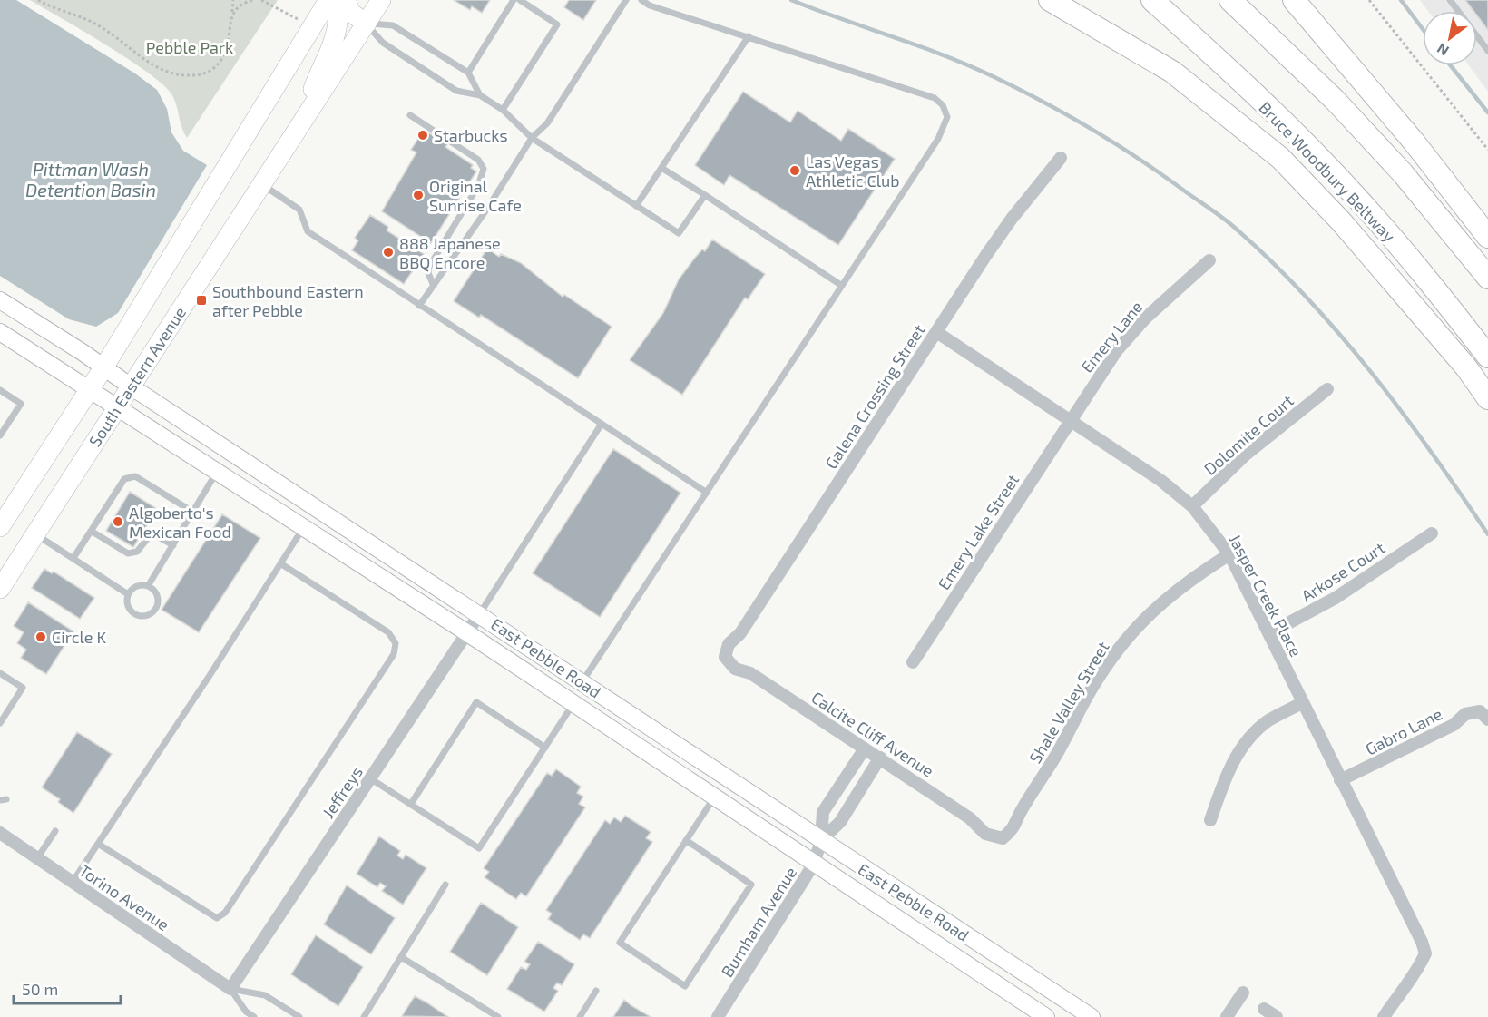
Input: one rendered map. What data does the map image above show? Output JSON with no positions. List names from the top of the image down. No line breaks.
{"streets":{"highway":["Bruce Woodbury Beltway"],"main road":["South Eastern Avenue","East Pebble Road"],"street":["Emery Lane","Galena Crossing Street","Dolomite Court","Emery Lake Street","Arkose Court","Jasper Creek Place","Shale Valley Street","Gabro Lane","Calcite Cliff Avenue","Jeffreys","Torino Avenue","Burnham Avenue"]},"crossings":[["Emery Lane","Emery Lake Street"],["Emery Lane","Jasper Creek Place"],["South Eastern Avenue","East Pebble Road"],["Galena Crossing Street","Jasper Creek Place"],["Galena Crossing Street","Calcite Cliff Avenue"],["Dolomite Court","Jasper Creek Place"],["Emery Lake Street","Jasper Creek Place"],["Arkose Court","Jasper Creek Place"],["Jasper Creek Place","Shale Valley Street"],["Jasper Creek Place","Gabro Lane"],["East Pebble Road","Jeffreys"],["East Pebble Road","Burnham Avenue"],["Shale Valley Street","Calcite Cliff Avenue"],["Calcite Cliff Avenue","Burnham Avenue"],["Jeffreys","Torino Avenue"]],"water":["Pittman Wash Detention Basin"],"parks":["Pebble Park"],"places":{"other":["Starbucks","Las Vegas Athletic Club","Original Sunrise Cafe","888 Japanese BBQ Encore","Algoberto's Mexican Food","Circle K"],"transit":["Southbound Eastern after Pebble"]},"scale_bar":"50 m","north":"bottom left"}
